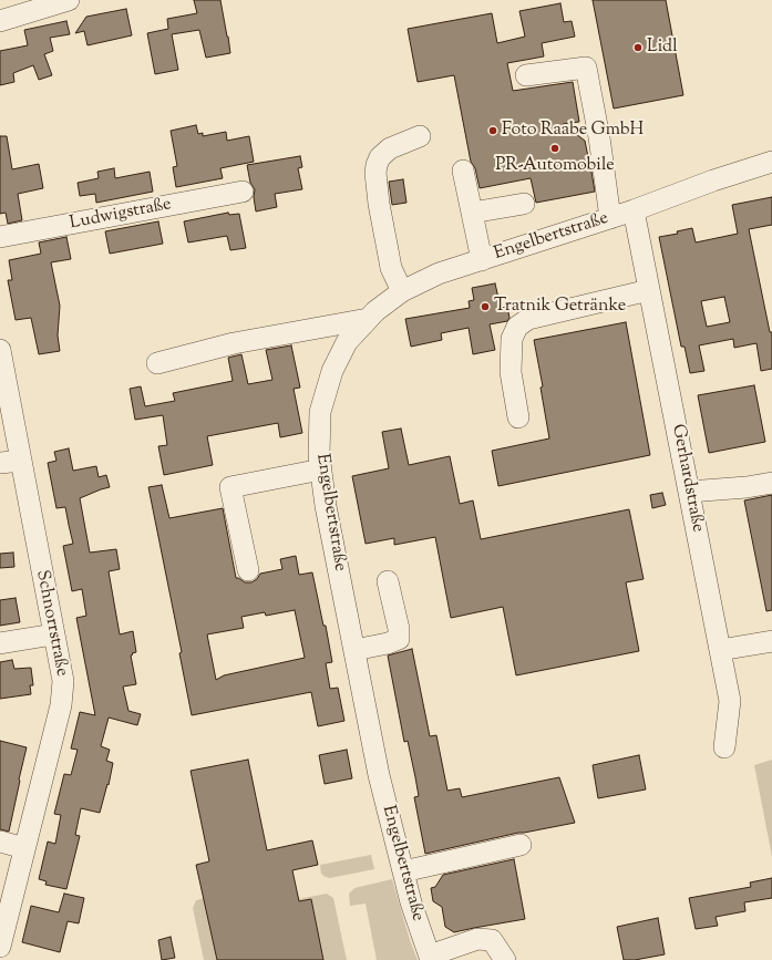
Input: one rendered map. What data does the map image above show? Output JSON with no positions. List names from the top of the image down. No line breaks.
{"streets":{"street":["Ludwigstraße","Engelbertstraße","Gerhardstraße","Schnorrstraße"]},"crossings":[["Engelbertstraße","Gerhardstraße"]],"places":["Lidl","Foto Raabe GmbH","PR-Automobile","Tratnik Getränke"]}
